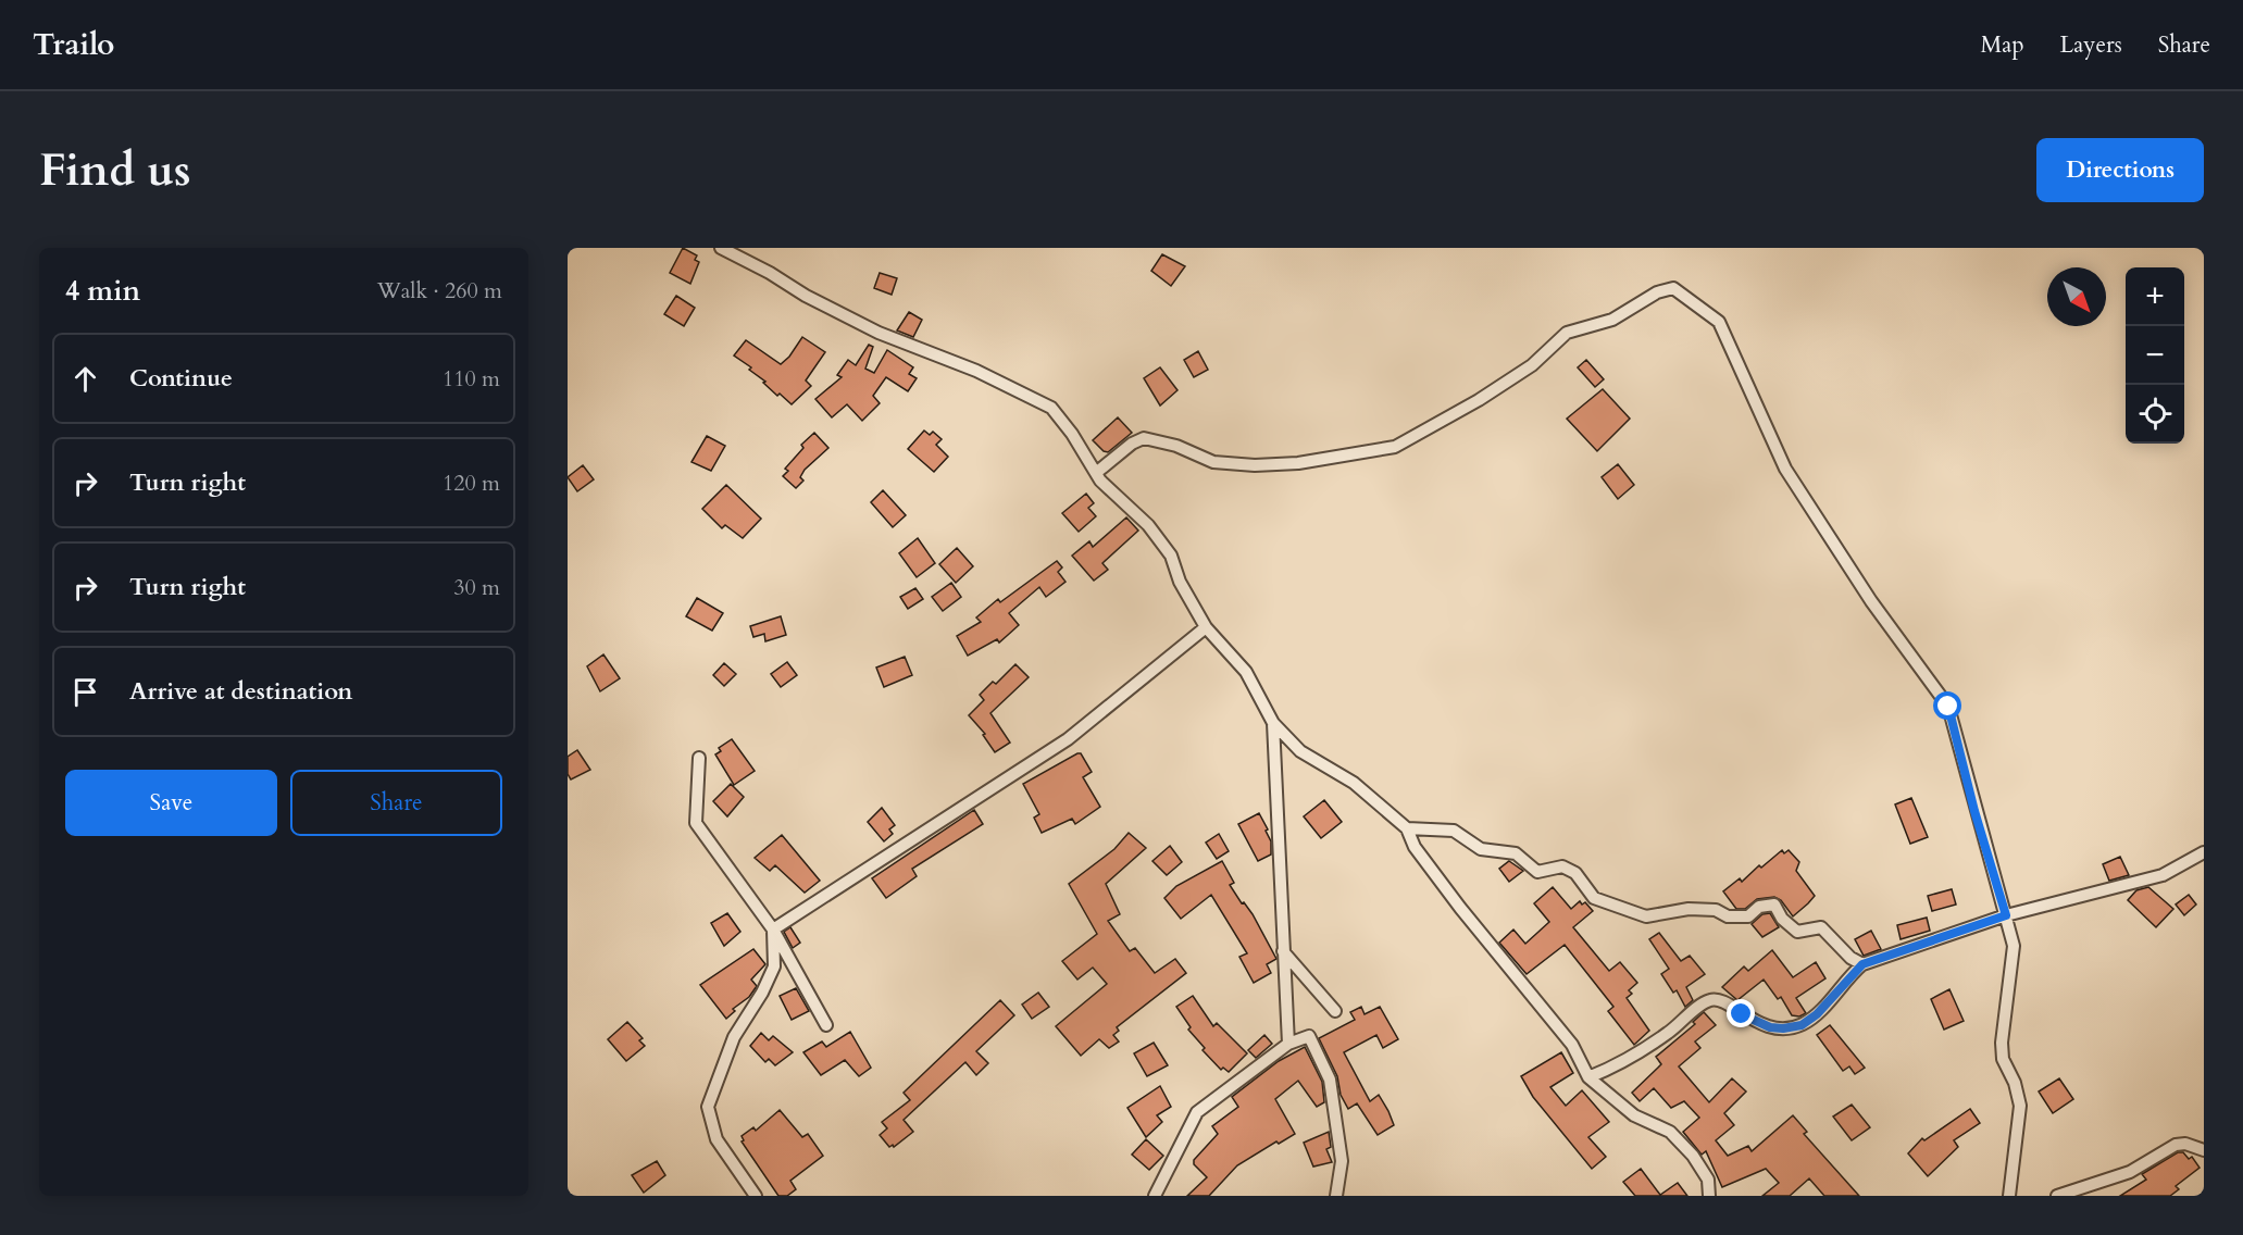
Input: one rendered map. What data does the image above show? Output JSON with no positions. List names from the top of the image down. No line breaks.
{"north":"bottom right","page":{"header":"Trailo","nav":["Map","Layers","Share"],"buttons":["Directions",["Save","Share"]],"title":"Find us","heading":["4 min","Walk · 260 m"],"map_buttons":["+","−"],"list":[["Continue","110 m"],["Turn right","120 m"],["Turn right","30 m"],"Arrive at destination"]}}
